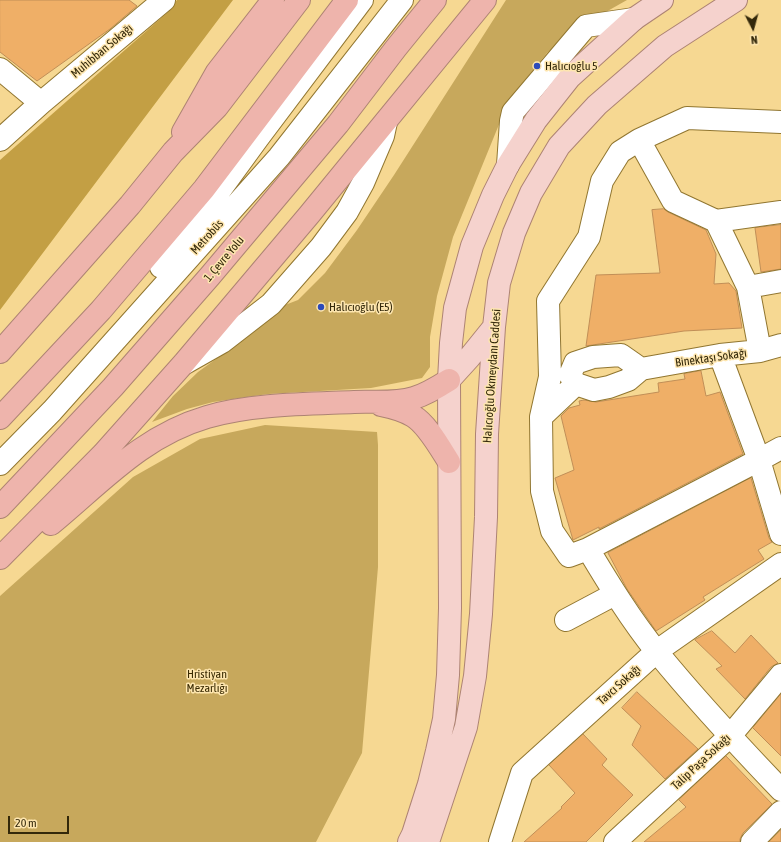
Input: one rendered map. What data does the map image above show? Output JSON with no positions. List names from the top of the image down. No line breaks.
{"streets":{"highway":["1. Çevre Yolu"],"main road":["Halıcıoğlu Okmeydanı Caddesi"],"street":["Muhibban Sokağı","Metrobüs","Binektaşı Sokağı","Tavcı Sokağı","Talip Paşa Sokağı"]},"parks":["Hristiyan Mezarlığı"],"places":["Halıcıoğlu 5","Halıcıoğlu (E5)"],"scale_bar":"20 m","north":"bottom"}
